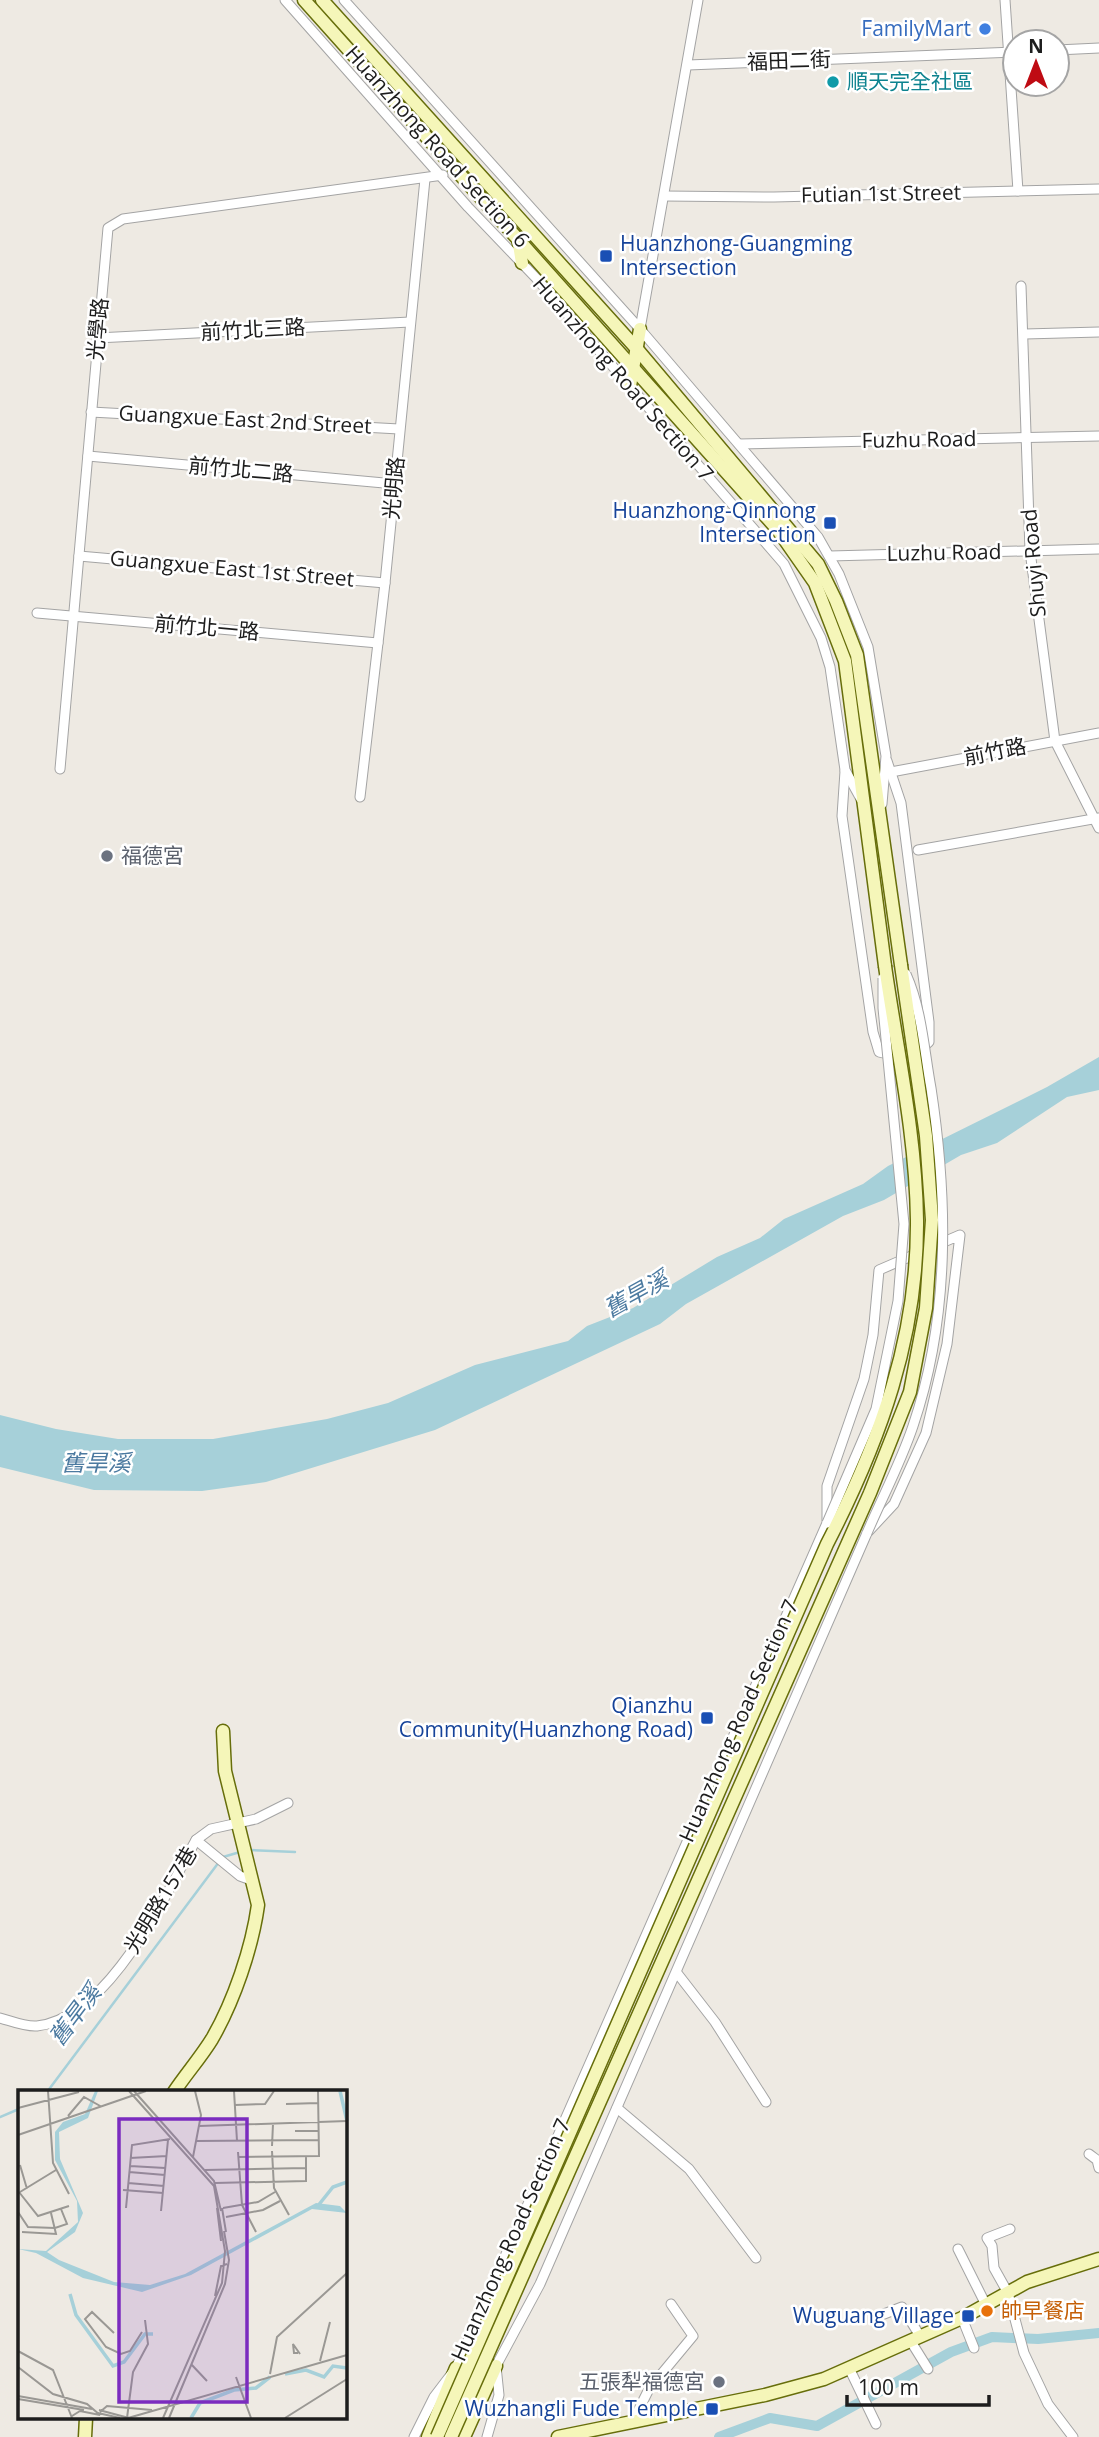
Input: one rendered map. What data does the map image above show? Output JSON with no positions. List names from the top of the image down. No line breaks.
{"streets":{"street":["福田二街","Huanzhong Road Section 6","Futian 1st Street","光學路","前竹北三路","Huanzhong Road Section 7","Guangxue East 2nd Street","Fuzhu Road","前竹北二路","光明路","Luzhu Road","Shuyi Road","Guangxue East 1st Street","前竹北一路","前竹路","光明路157巷"]},"crossings":[["Huanzhong Road Section 6","Huanzhong Road Section 7"],["Huanzhong Road Section 6","Fuzhu Road"],["Huanzhong Road Section 6","Luzhu Road"],["光學路","前竹北三路"],["光學路","Huanzhong Road Section 7"],["光學路","Guangxue East 2nd Street"],["光學路","前竹北二路"],["光學路","光明路"],["光學路","Guangxue East 1st Street"],["光學路","前竹北一路"],["前竹北三路","光明路"],["Guangxue East 2nd Street","光明路"],["Fuzhu Road","Shuyi Road"],["前竹北二路","光明路"],["光明路","Guangxue East 1st Street"],["光明路","前竹北一路"],["Luzhu Road","Shuyi Road"],["Shuyi Road","前竹路"]],"water":["舊旱溪"],"places":{"other":["FamilyMart","順天完全社區","福德宮","帥早餐店","五張犁福德宮"],"transit":["Huanzhong-Guangming Intersection","Huanzhong-Qinnong Intersection","Qianzhu Community(Huanzhong Road)","Wuguang Village","Wuzhangli Fude Temple"]},"scale_bar":"100 m","north":"top"}
